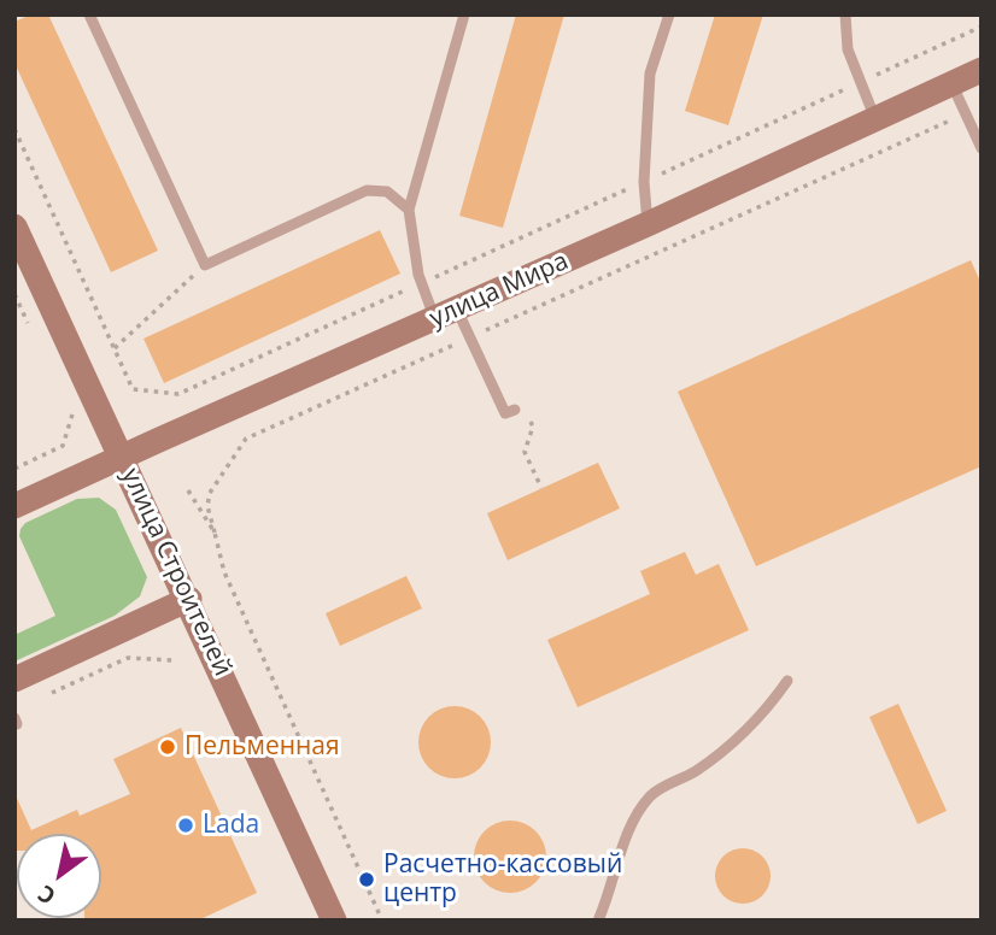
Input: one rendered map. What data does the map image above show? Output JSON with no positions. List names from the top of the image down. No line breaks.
{"streets":{"main road":["улица Мира","улица Строителей"]},"crossings":[["улица Мира","улица Строителей"]],"places":["Пельменная","Lada","Расчетно-кассовый центр"],"north":"bottom left"}
